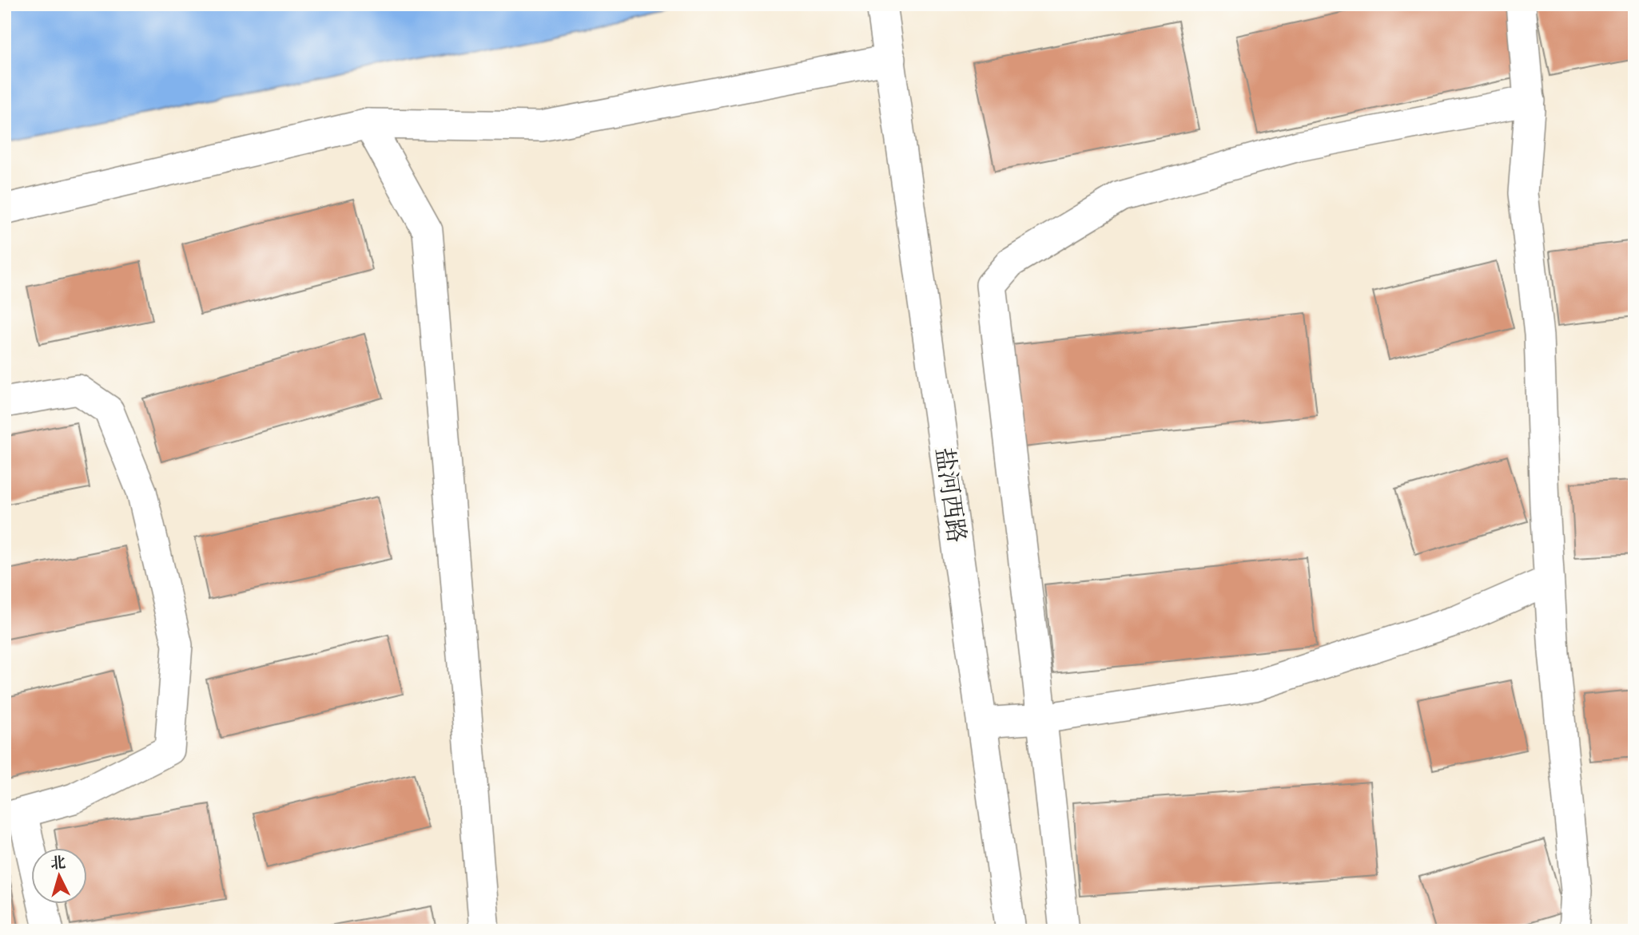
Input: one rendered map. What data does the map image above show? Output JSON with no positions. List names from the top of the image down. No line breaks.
{"streets":{"street":["盐河西路"]},"north":"top"}
